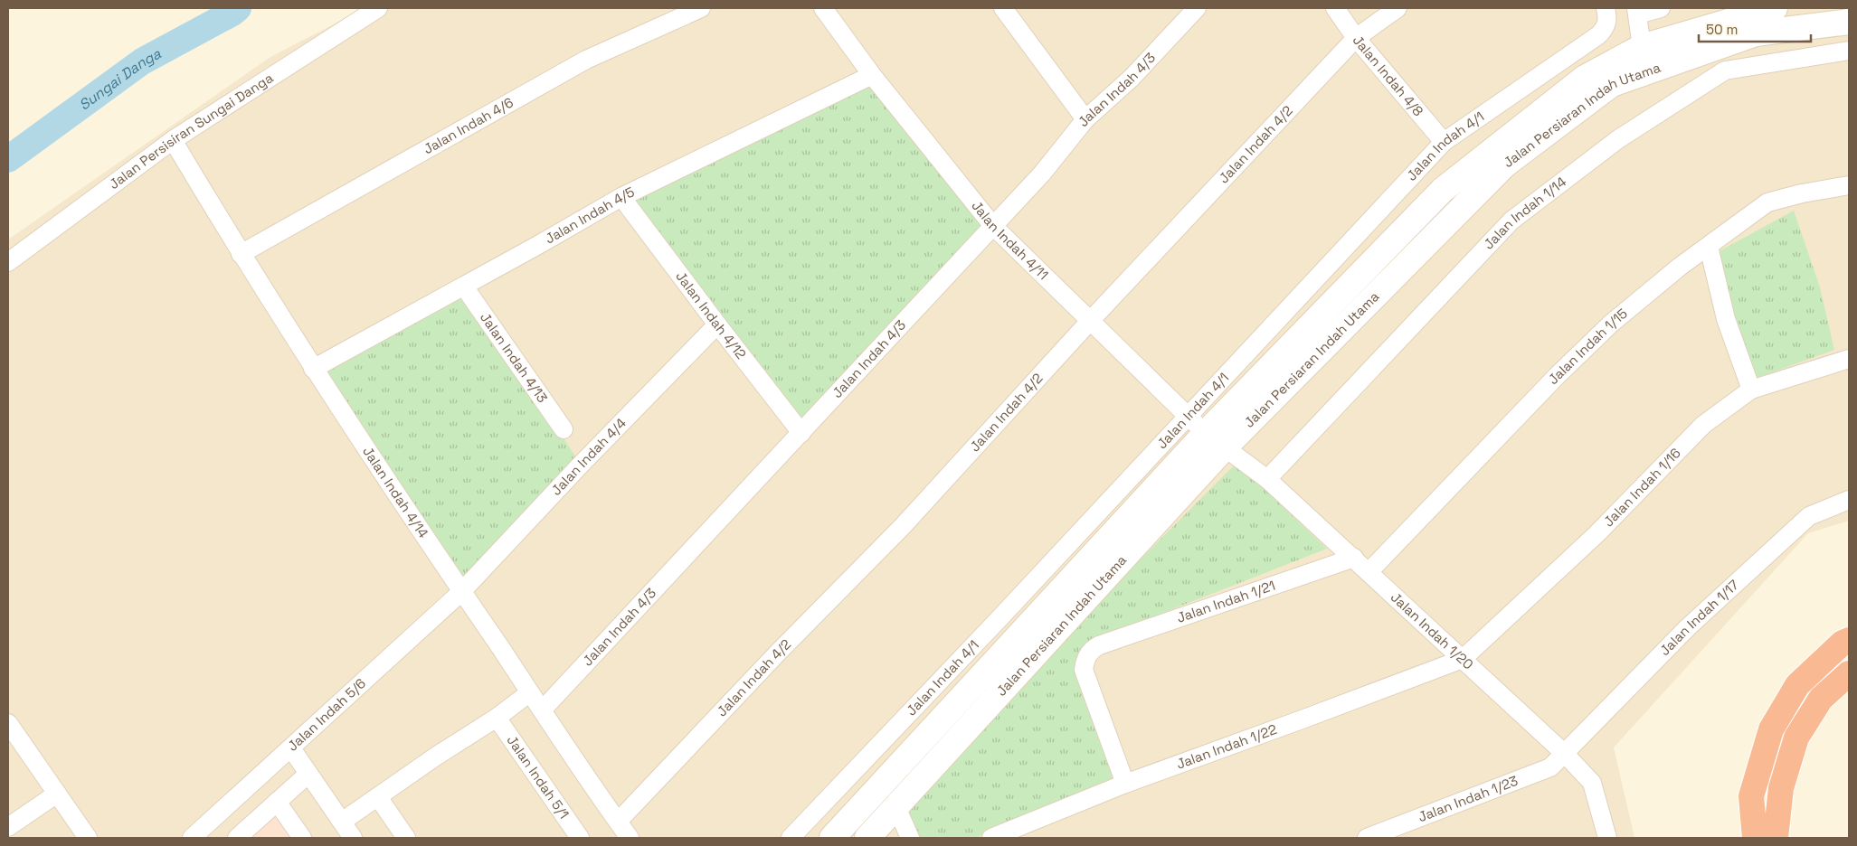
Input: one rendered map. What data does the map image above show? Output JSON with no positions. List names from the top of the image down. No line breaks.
{"streets":{"main road":["Jalan Persiaran Indah Utama"],"street":["Jalan Indah 4/8","Jalan Indah 4/3","Jalan Indah 4/6","Jalan Persisiran Sungai Danga","Jalan Indah 4/2","Jalan Indah 4/1","Jalan Indah 1/14","Jalan Indah 4/5","Jalan Indah 4/11","Jalan Indah 4/12","Jalan Indah 1/15","Jalan Indah 4/13","Jalan Indah 4/4","Jalan Indah 1/16","Jalan Indah 4/14","Jalan Indah 1/21","Jalan Indah 1/17","Jalan Indah 1/20","Jalan Indah 5/6","Jalan Indah 1/22","Jalan Indah 5/1","Jalan Indah 1/23"]},"crossings":[["Jalan Indah 4/8","Jalan Indah 4/2"],["Jalan Indah 4/8","Jalan Indah 4/1"],["Jalan Indah 4/3","Jalan Indah 4/11"],["Jalan Indah 4/3","Jalan Indah 4/12"],["Jalan Indah 4/3","Jalan Indah 4/14"],["Jalan Persiaran Indah Utama","Jalan Indah 4/11"],["Jalan Persiaran Indah Utama","Jalan Indah 1/20"],["Jalan Indah 4/6","Jalan Indah 4/14"],["Jalan Persisiran Sungai Danga","Jalan Indah 4/14"],["Jalan Indah 4/2","Jalan Indah 4/11"],["Jalan Indah 4/2","Jalan Indah 4/14"],["Jalan Indah 4/1","Jalan Indah 4/11"],["Jalan Indah 1/14","Jalan Indah 1/20"],["Jalan Indah 4/5","Jalan Indah 4/11"],["Jalan Indah 4/5","Jalan Indah 4/12"],["Jalan Indah 4/5","Jalan Indah 4/13"],["Jalan Indah 4/5","Jalan Indah 4/14"],["Jalan Indah 4/11","Jalan Indah 1/20"],["Jalan Indah 4/12","Jalan Indah 4/4"],["Jalan Indah 1/15","Jalan Indah 1/20"],["Jalan Indah 4/4","Jalan Indah 4/14"],["Jalan Indah 4/4","Jalan Indah 5/6"],["Jalan Indah 1/16","Jalan Indah 1/20"],["Jalan Indah 1/16","Jalan Indah 1/22"],["Jalan Indah 4/14","Jalan Indah 5/6"],["Jalan Indah 1/21","Jalan Indah 1/20"],["Jalan Indah 1/21","Jalan Indah 1/22"],["Jalan Indah 1/17","Jalan Indah 1/20"],["Jalan Indah 1/17","Jalan Indah 1/23"],["Jalan Indah 1/20","Jalan Indah 1/22"],["Jalan Indah 1/20","Jalan Indah 1/23"]],"water":["Sungai Danga"],"scale_bar":"50 m"}
